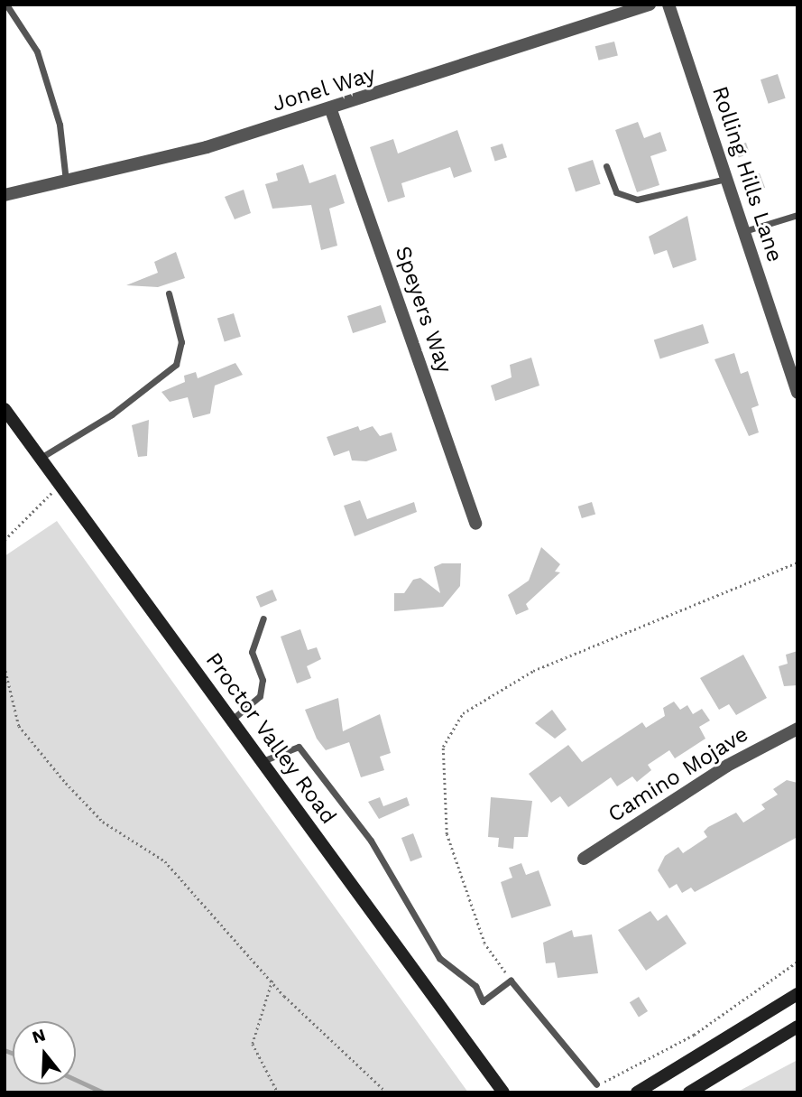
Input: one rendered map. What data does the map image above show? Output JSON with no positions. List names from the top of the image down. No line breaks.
{"streets":{"street":["Jonel Way","Rolling Hills Lane","Speyers Way","Proctor Valley Road","Camino Mojave"]},"crossings":[["Jonel Way","Speyers Way"]],"north":"top"}
